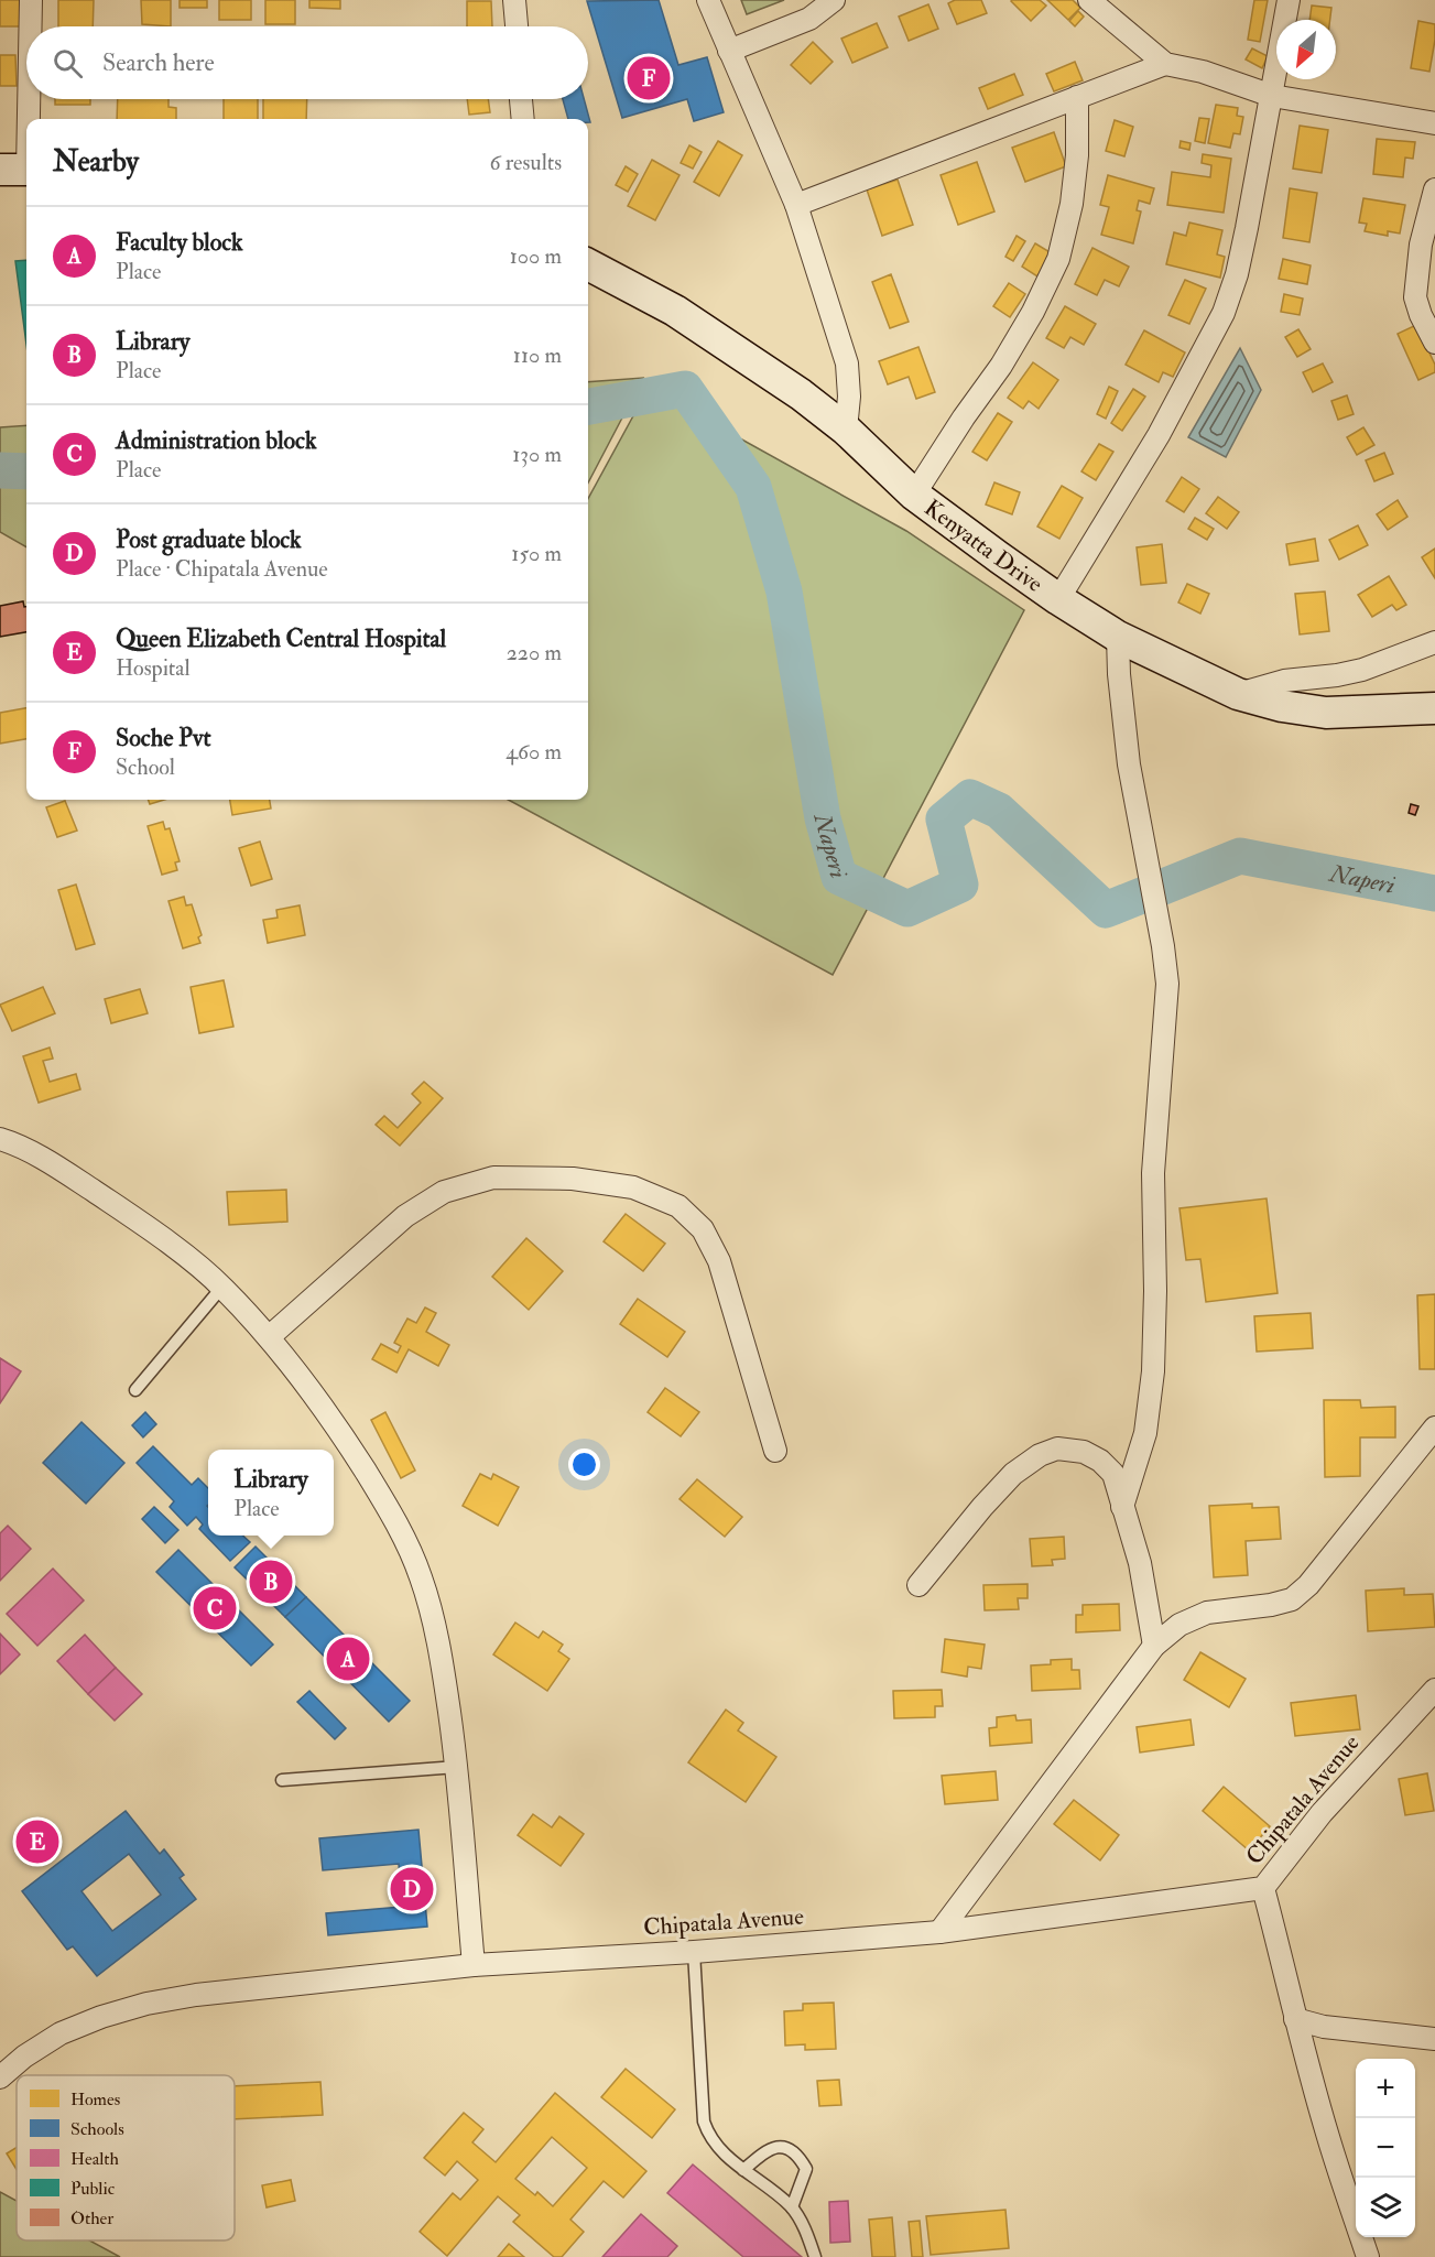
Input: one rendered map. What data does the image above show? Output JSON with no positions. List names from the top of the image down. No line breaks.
{"streets":{"main road":["Kenyatta Drive"],"street":["Chipatala Avenue"]},"water":["Naperi"],"legend":["Homes","Schools","Health","Public","Other"],"north":"bottom left","page":{"search":"Search here","pins":["F","B","C","A","E","D"],"heading":["Nearby","6 results"],"list":[{"mark":"A","name":"Faculty block","note":"Place","value":"100 m"},{"mark":"B","name":"Library","note":"Place","value":"110 m"},{"mark":"C","name":"Administration block","note":"Place","value":"130 m"},{"mark":"D","name":"Post graduate block","note":"Place · Chipatala Avenue","value":"150 m"},{"mark":"E","name":"Queen Elizabeth Central Hospital","note":"Hospital","value":"220 m"},{"mark":"F","name":"Soche Pvt","note":"School","value":"460 m"}],"popup":["Library","Place"],"map_buttons":["+","−"]}}
